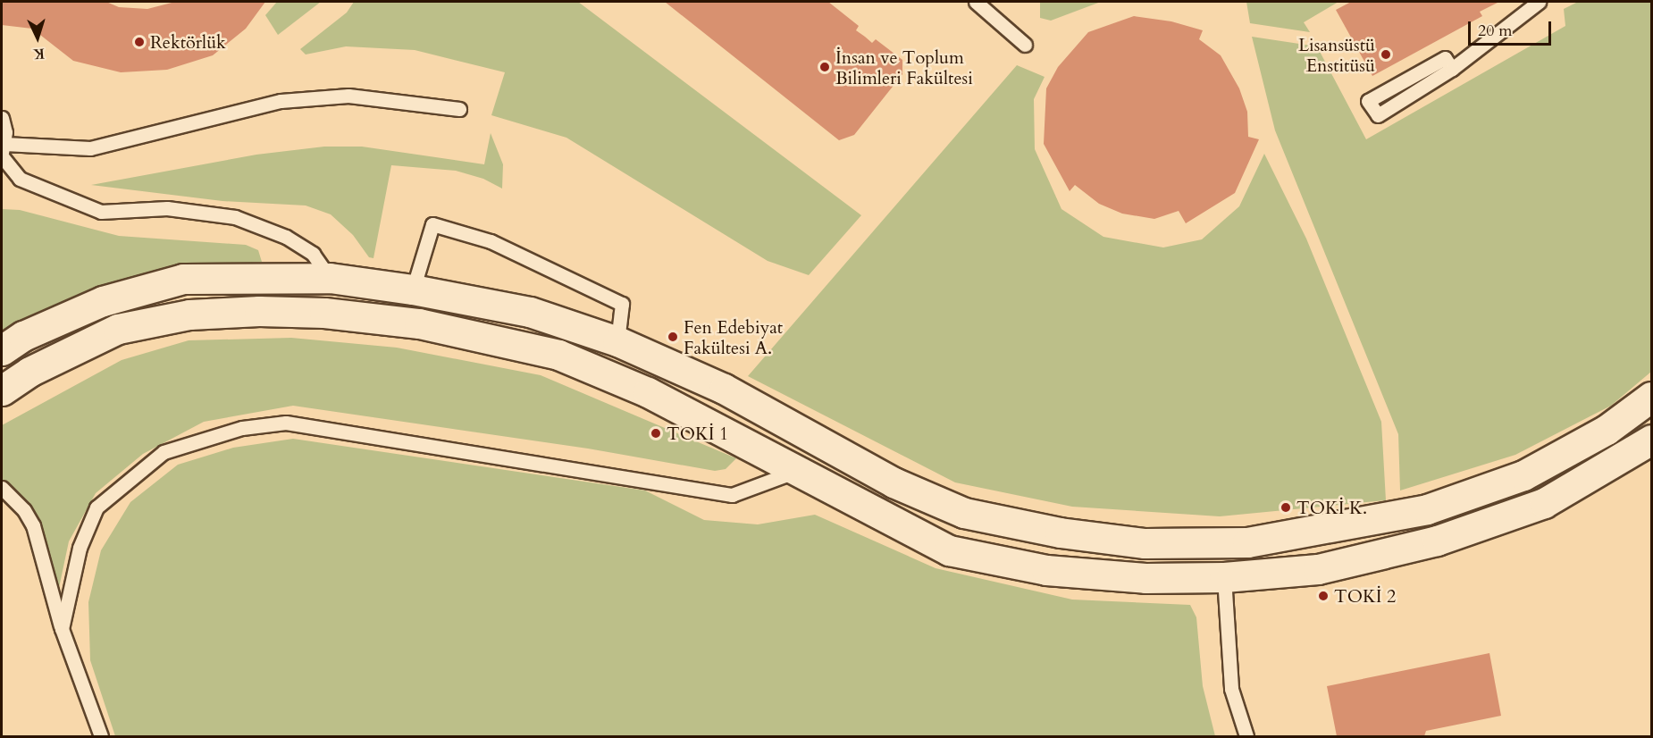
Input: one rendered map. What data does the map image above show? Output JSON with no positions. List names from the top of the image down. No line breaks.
{"places":["Rektörlük","Lisansüstü Enstitüsü","İnsan ve Toplum Bilimleri Fakültesi","Fen Edebiyat Fakültesi A.","TOKİ 1","TOKİ K.","TOKİ 2"],"scale_bar":"20 m","north":"bottom"}
